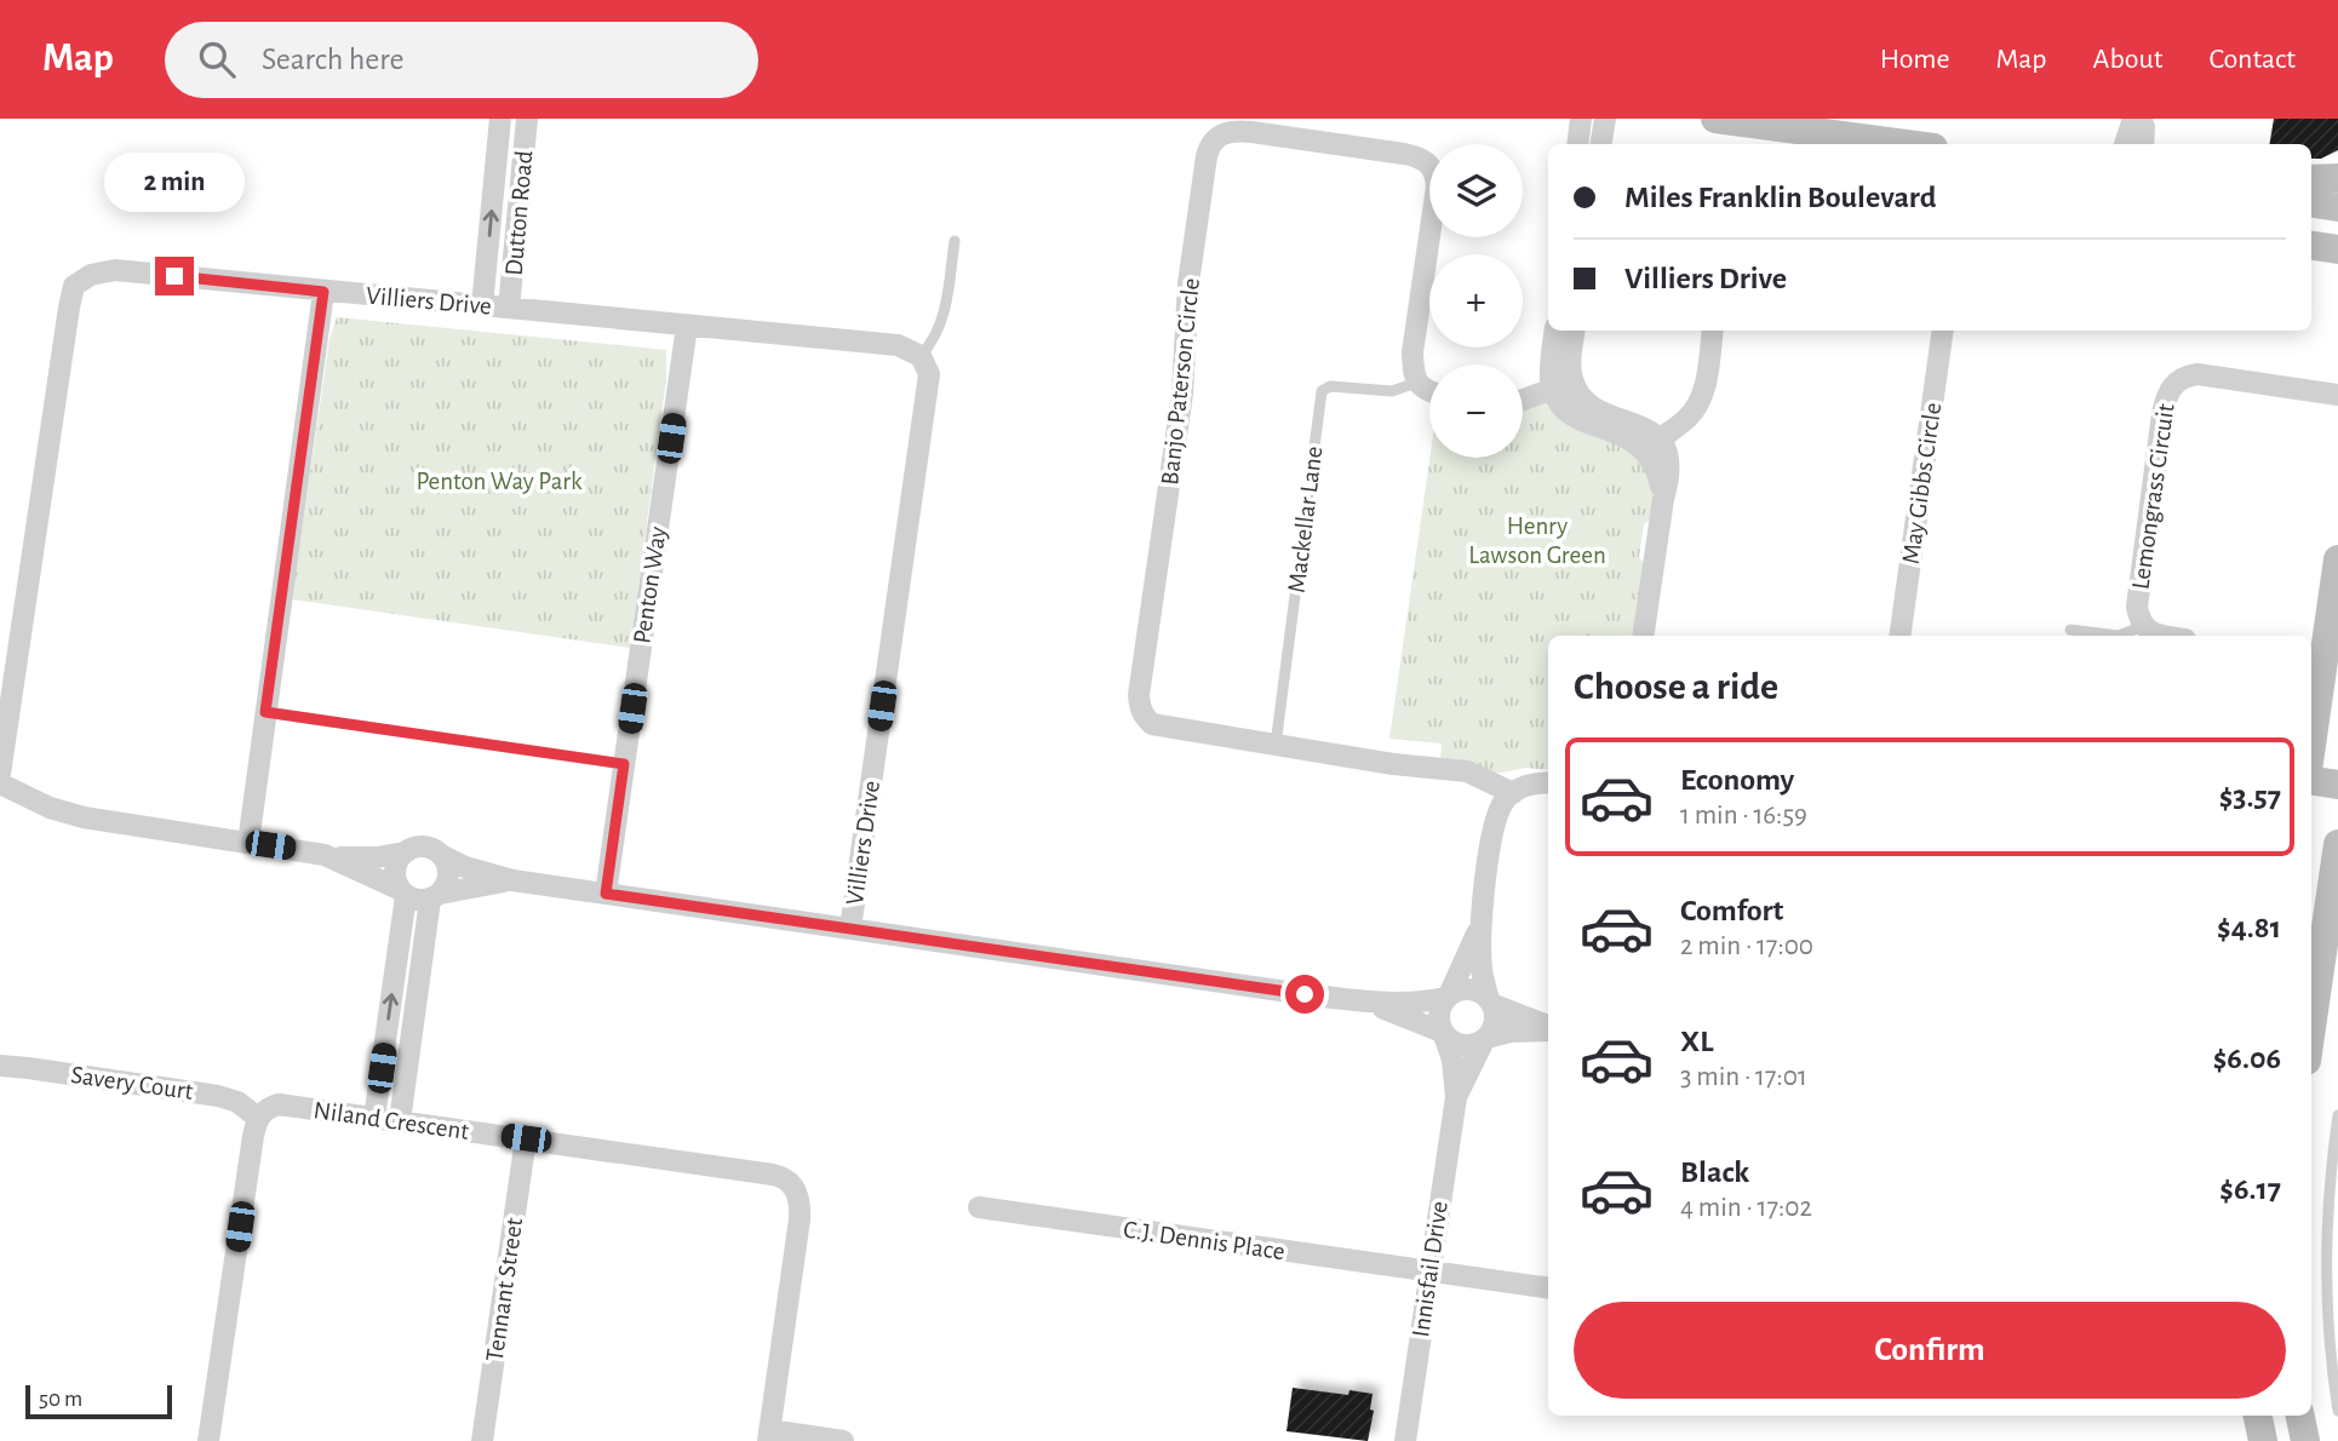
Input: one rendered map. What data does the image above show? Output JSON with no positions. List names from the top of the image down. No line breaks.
{"streets":{"street":["Dutton Road","Villiers Drive","Banjo Paterson Circle","May Gibbs Circle","Lemongrass Circuit","Penton Way","Savery Court","Niland Crescent","C.J. Dennis Place","Innisfail Drive","Tennant Street"],"lane":["Mackellar Lane"]},"crossings":[["Dutton Road","Villiers Drive"],["Villiers Drive","Penton Way"],["Banjo Paterson Circle","Mackellar Lane"],["Savery Court","Niland Crescent"],["Niland Crescent","Tennant Street"],["C.J. Dennis Place","Innisfail Drive"]],"parks":["Penton Way Park","Henry Lawson Green"],"scale_bar":"50 m","page":{"header":"Map","search":"Search here","nav":["Home","Map","About","Contact"],"map_buttons":["+","−"],"banner":["Miles Franklin Boulevard","Villiers Drive"],"bubble":"2 min","heading":"Choose a ride","list":[{"name":"Economy","note":"1 min · 16:59","value":"$3.57"},{"name":"Comfort","note":"2 min · 17:00","value":"$4.81"},{"name":"XL","note":"3 min · 17:01","value":"$6.06"},{"name":"Black","note":"4 min · 17:02","value":"$6.17"}],"buttons":"Confirm","scale":"50 m"}}
